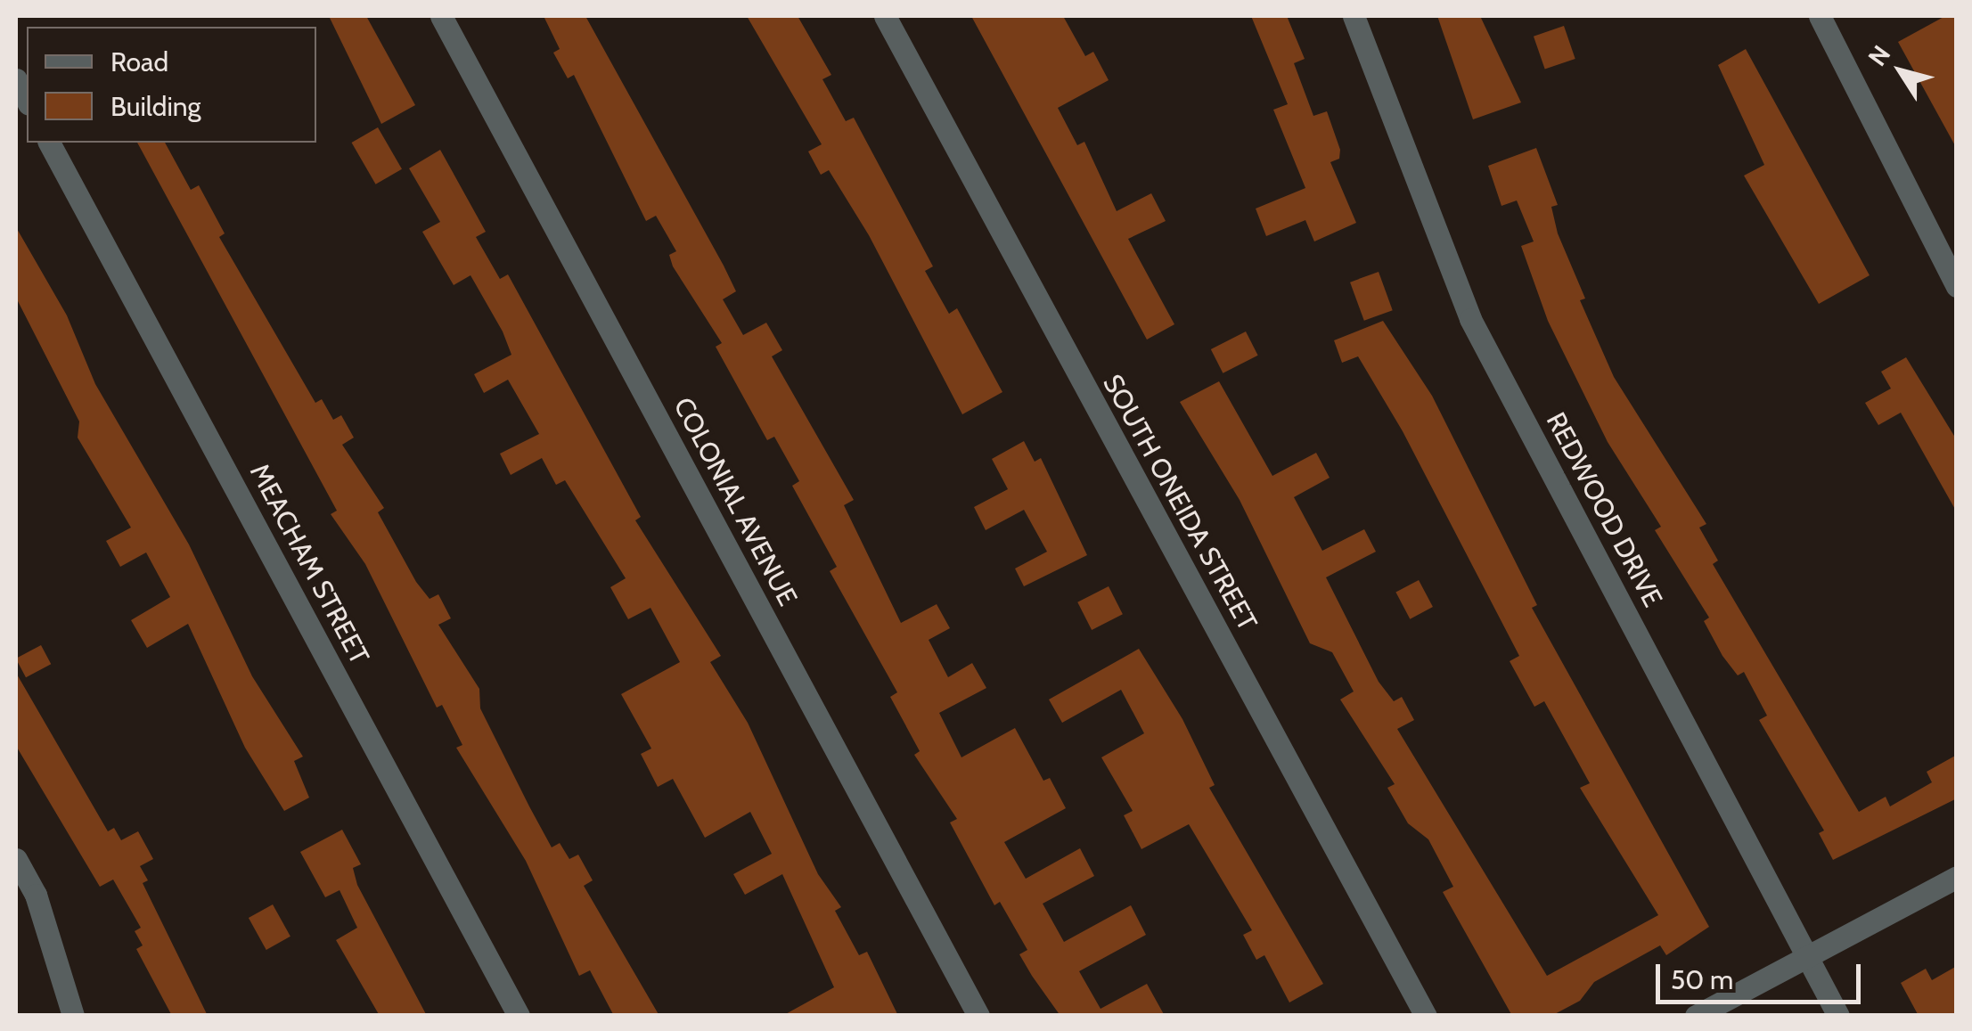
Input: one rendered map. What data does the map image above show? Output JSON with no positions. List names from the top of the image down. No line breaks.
{"streets":{"street":["COLONIAL AVENUE","SOUTH ONEIDA STREET","REDWOOD DRIVE","MEACHAM STREET"]},"legend":["Road","Building"],"scale_bar":"50 m","north":"top left"}
